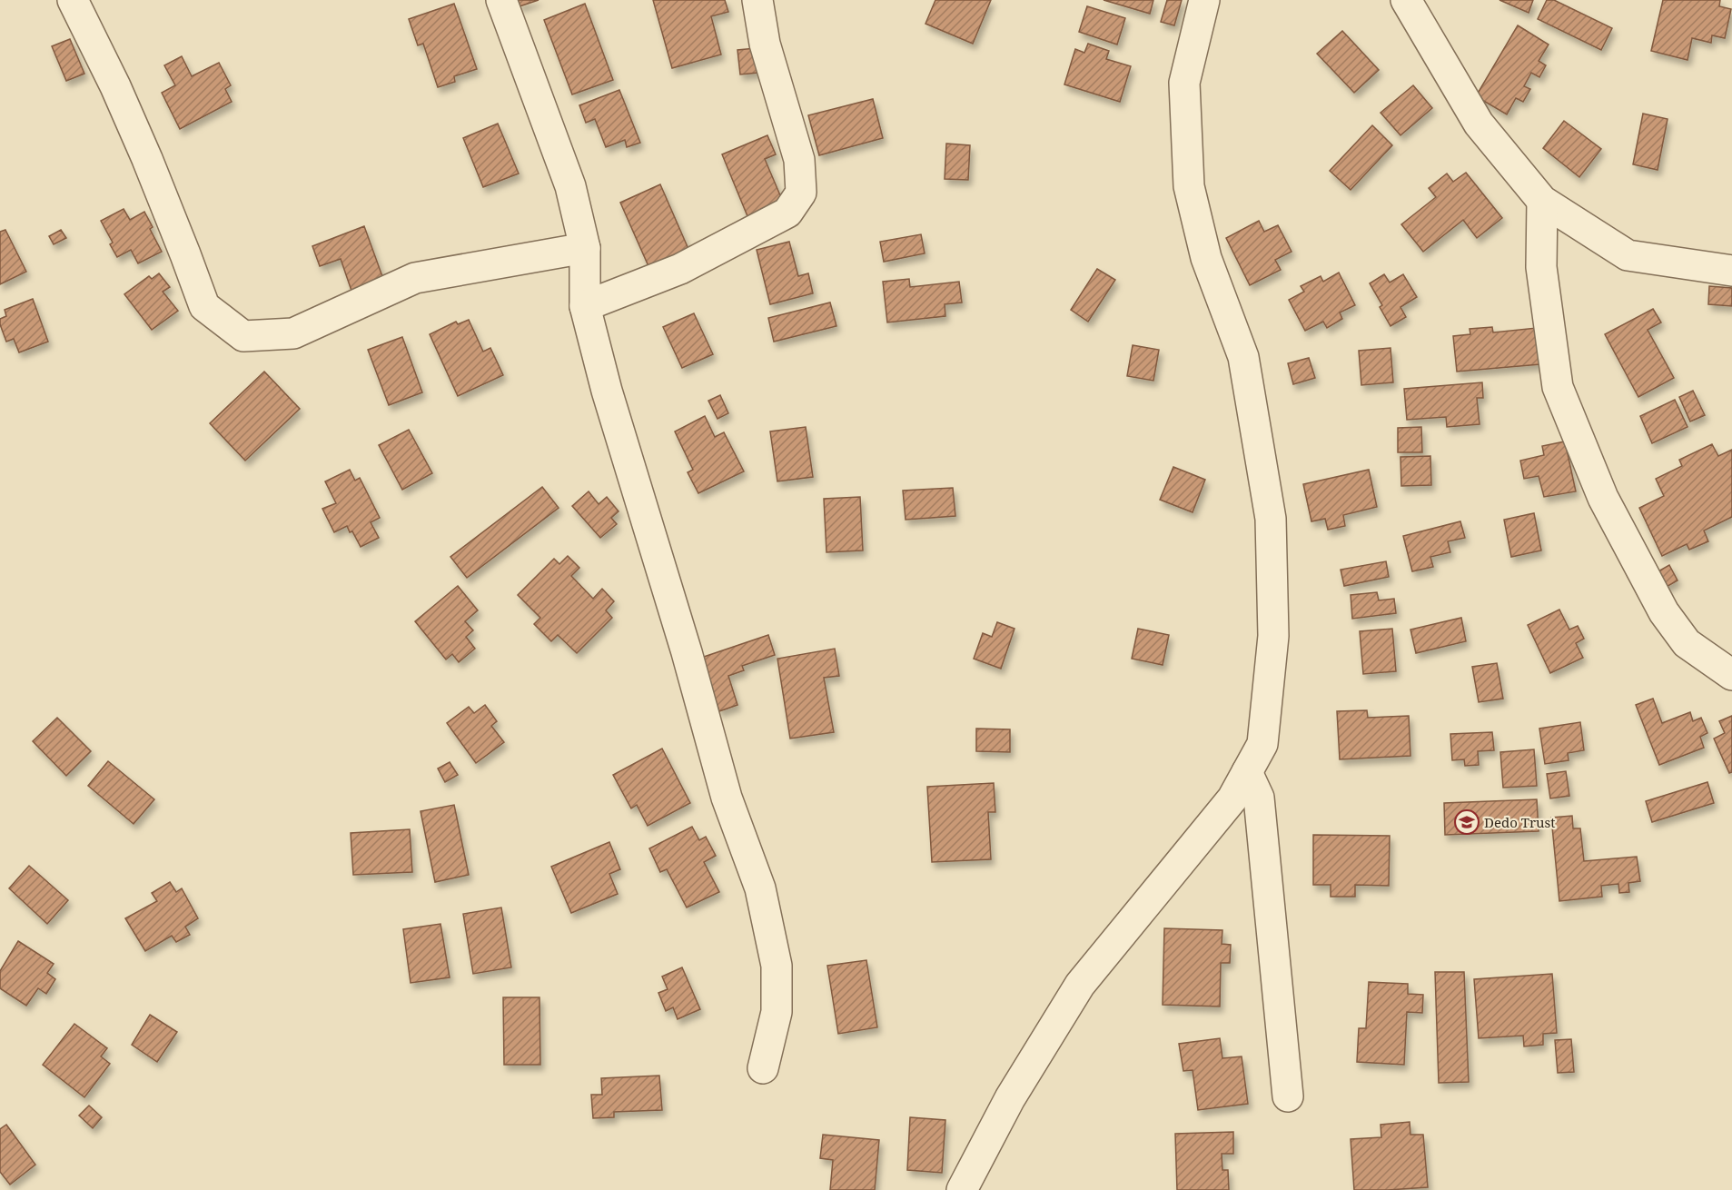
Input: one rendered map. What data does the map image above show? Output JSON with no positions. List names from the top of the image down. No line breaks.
{"places":{"school or university":["Dedo Trust"]}}
